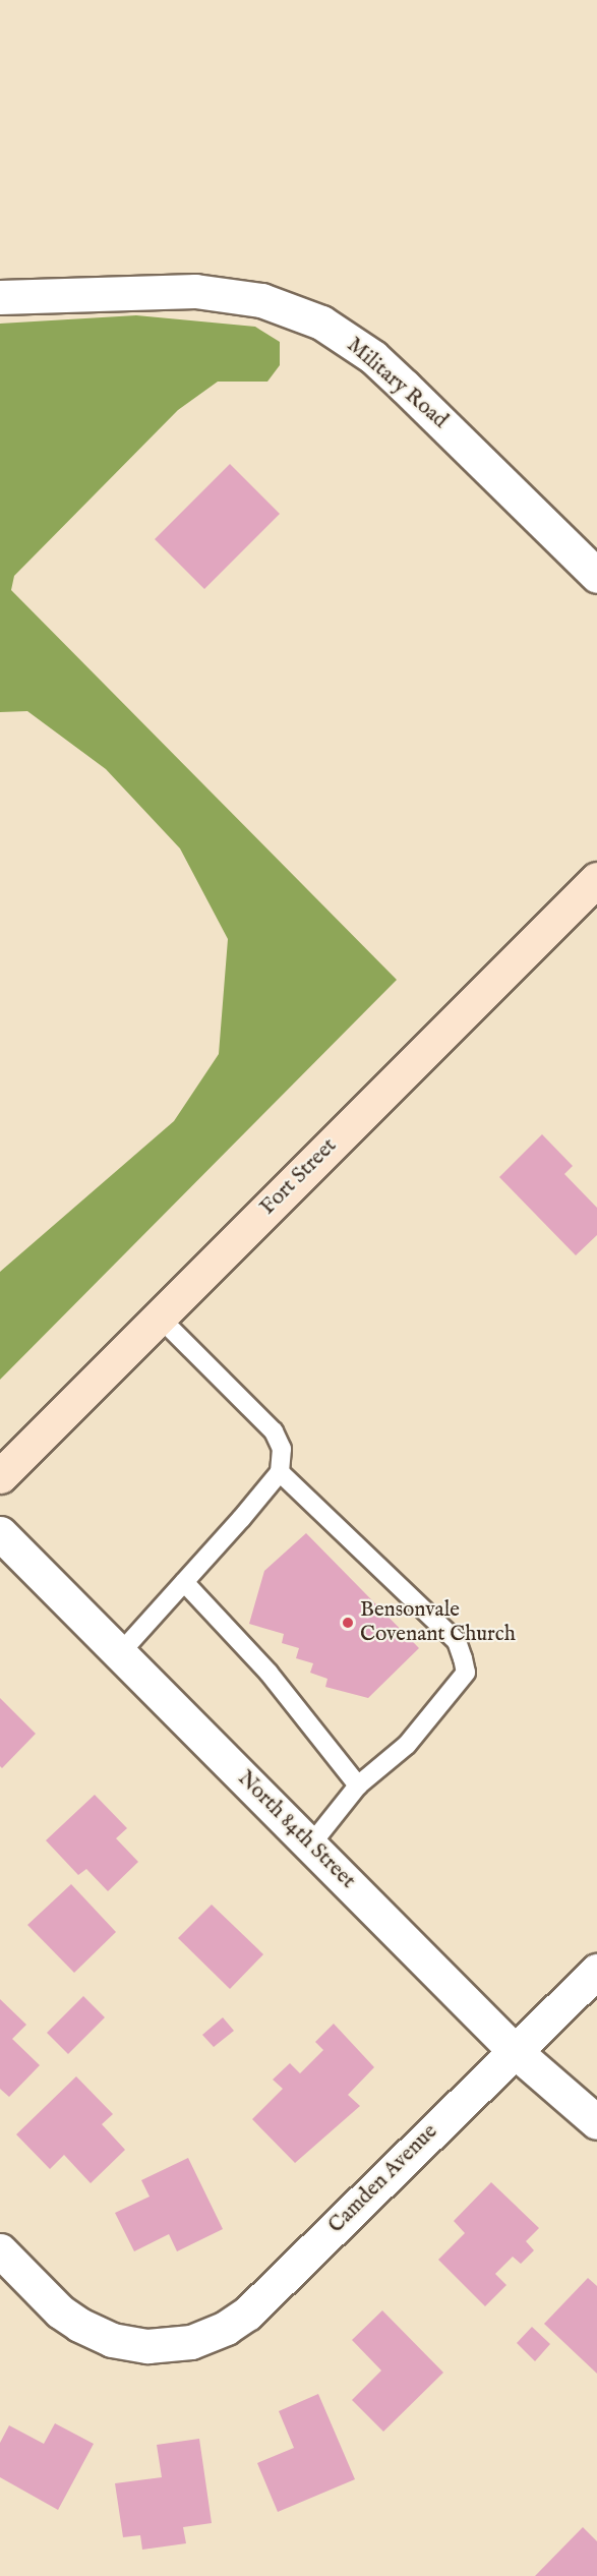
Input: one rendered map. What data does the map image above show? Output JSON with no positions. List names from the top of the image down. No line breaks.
{"streets":{"main road":["Fort Street"],"street":["Military Road","North 84th Street","Camden Avenue"]},"crossings":[["North 84th Street","Camden Avenue"]],"places":["Bensonvale Covenant Church"]}
